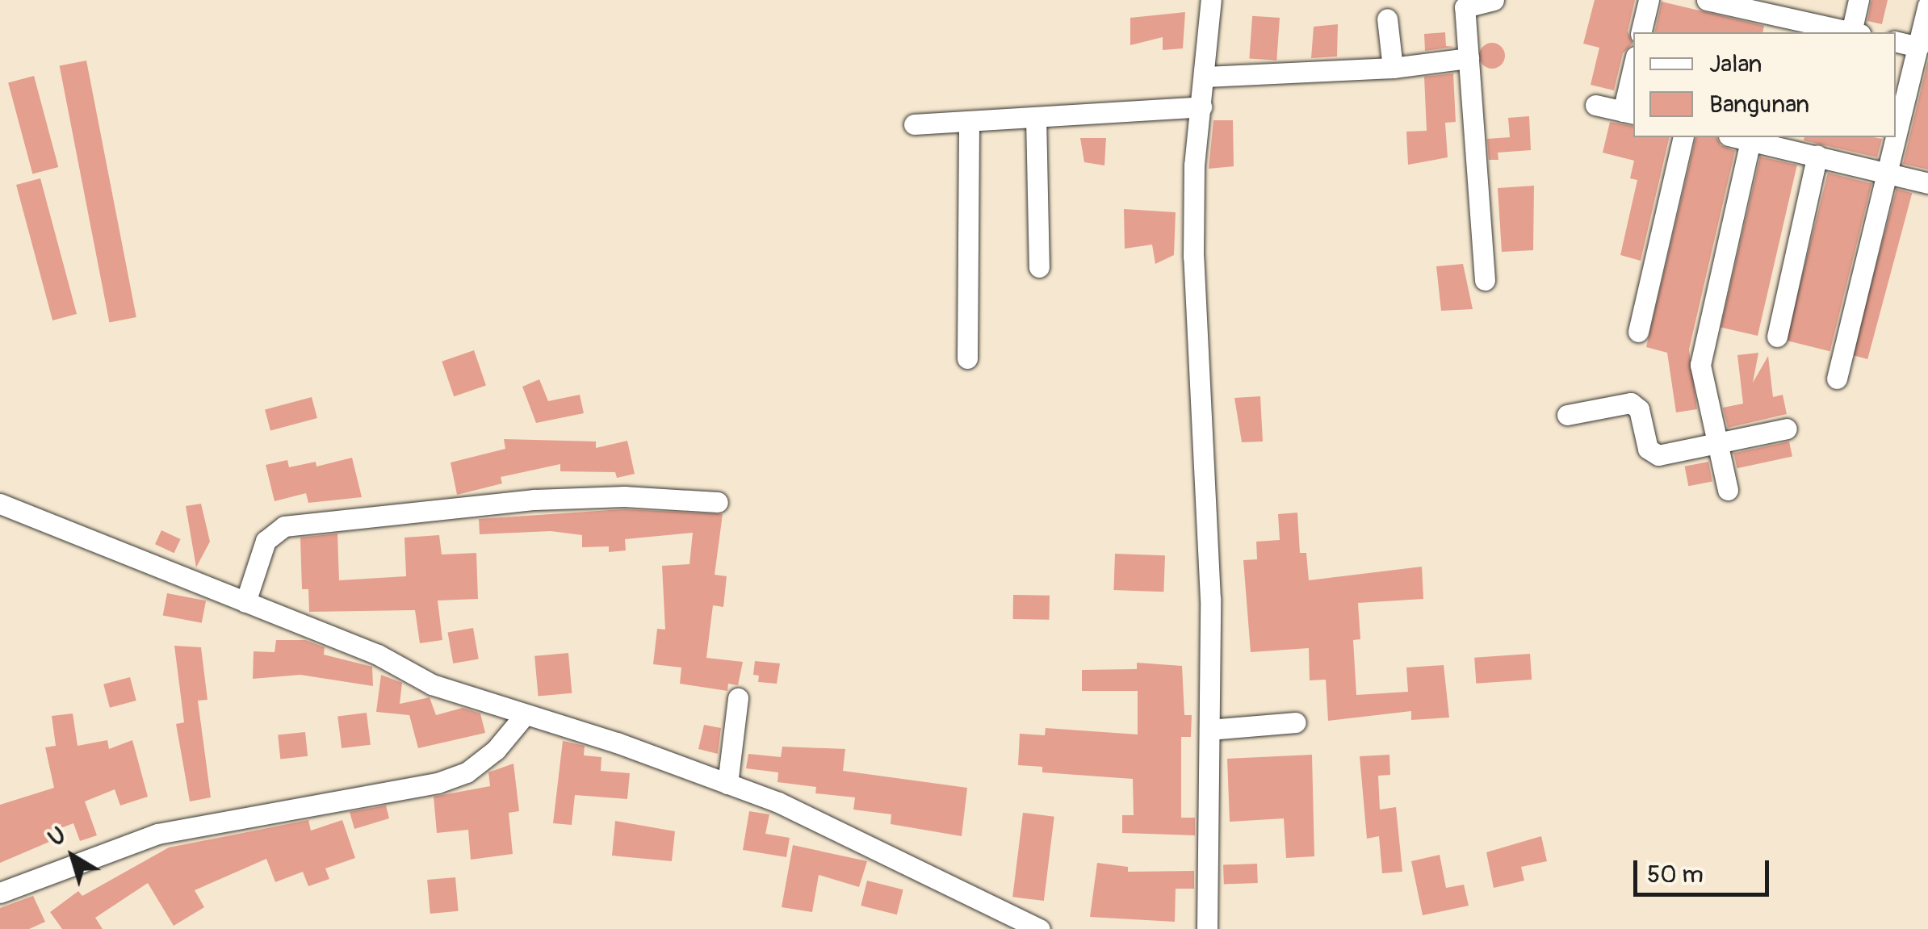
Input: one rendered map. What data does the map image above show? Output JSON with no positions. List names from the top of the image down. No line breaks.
{"legend":["Jalan","Bangunan"],"scale_bar":"50 m","north":"top left"}
